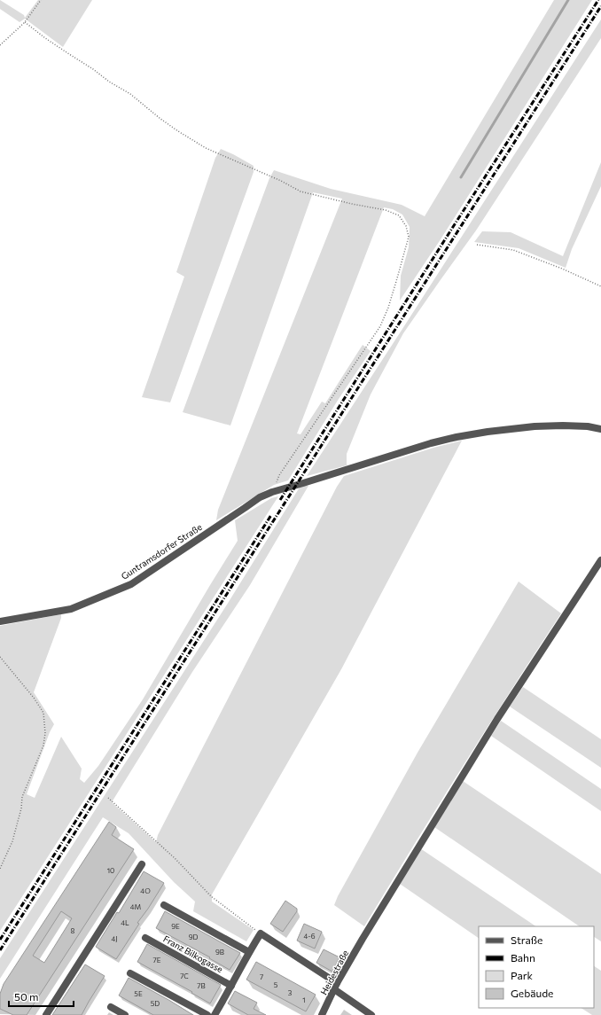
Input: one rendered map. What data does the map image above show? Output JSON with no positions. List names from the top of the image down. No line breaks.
{"streets":{"street":["Guntramsdorfer Straße","Franz Bilkogasse","Heidestraße"]},"house_numbers":["10","4O","4M","4L","9E","8","4-6","9D","4J","9B","7E","7C","7","5","7B","3","5E","1","5D"],"legend":["Straße","Bahn","Park","Gebäude"],"scale_bar":"50 m"}
